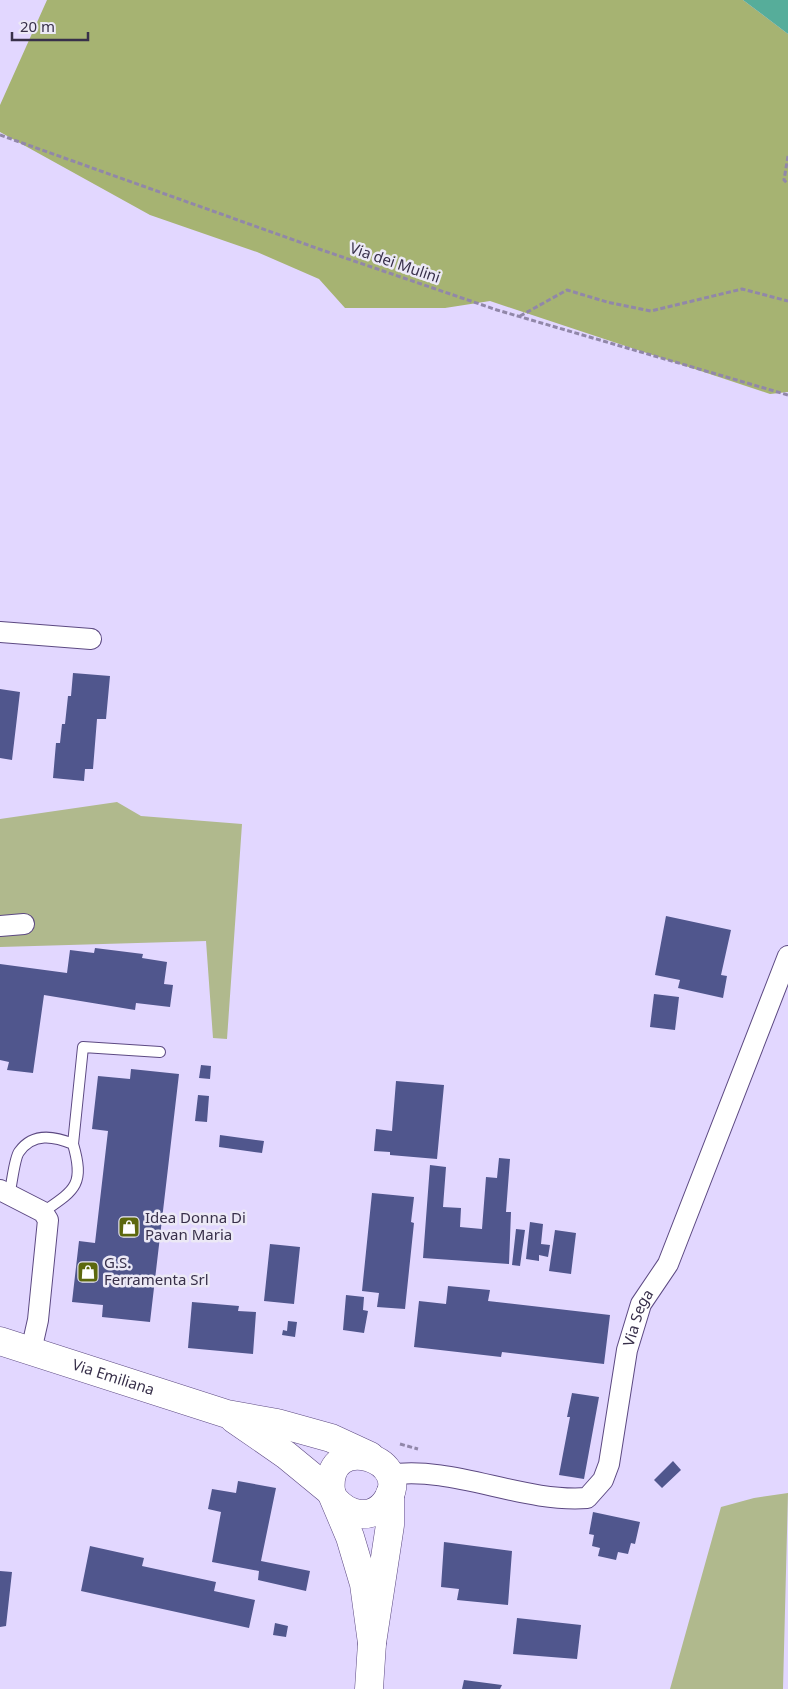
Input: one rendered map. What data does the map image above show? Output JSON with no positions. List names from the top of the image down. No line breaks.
{"streets":{"main road":["Via Emiliana"],"street":["Via Sega"],"path":["Via dei Mulini"]},"crossings":[["Via Sega","Via Emiliana"]],"places":{"shop":["Idea Donna Di Pavan Maria","G.S. Ferramenta Srl"]},"scale_bar":"20 m"}
